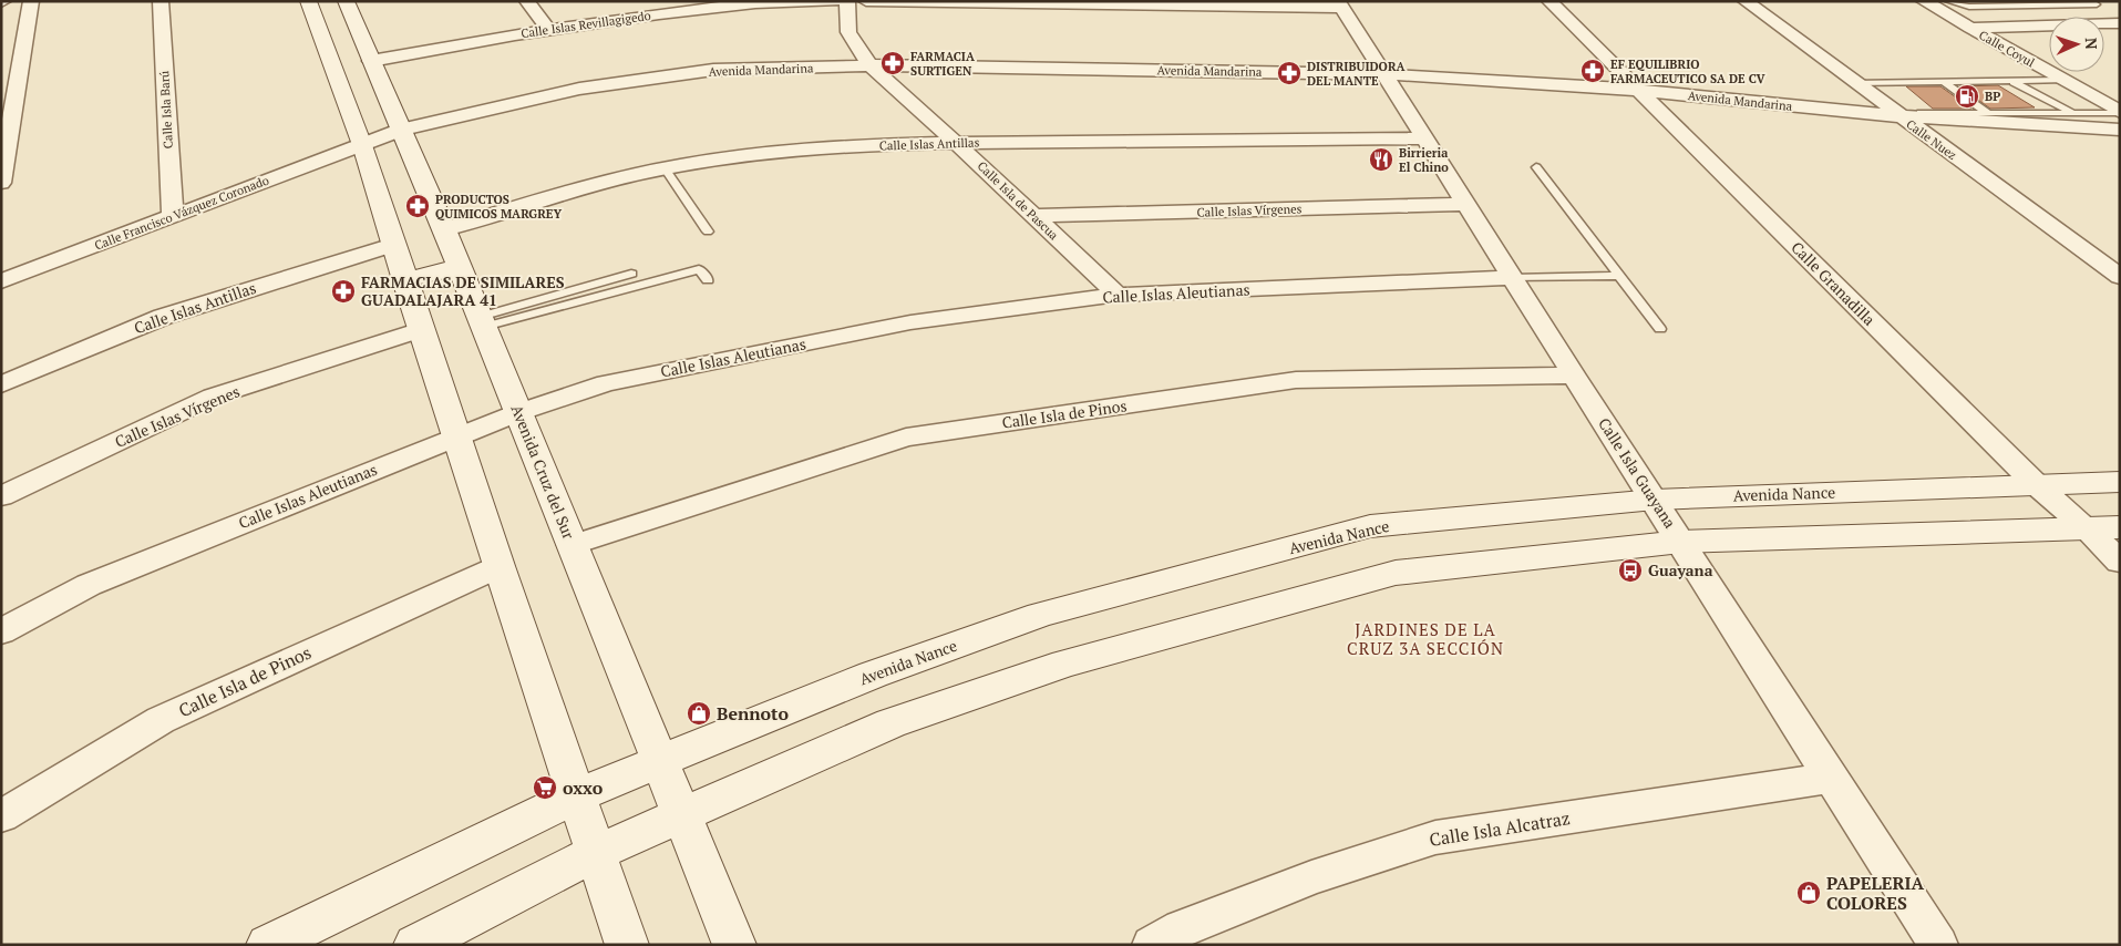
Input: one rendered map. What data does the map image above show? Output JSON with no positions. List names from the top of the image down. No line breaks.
{"streets":{"main road":["Avenida Cruz del Sur","Avenida Nance"],"street":["Calle Islas Revillagigedo","Calle Coyul","Avenida Mandarina","Calle Isla Barú","Calle Nuez","Calle Islas Antillas","Calle Isla de Pascua","Calle Islas Vírgenes","Calle Francisco Vázquez Coronado","Calle Granadilla","Calle Islas Aleutianas","Calle Isla de Pinos","Calle Isla Guayana","Calle Isla Alcatraz"]},"crossings":[["Calle Islas Revillagigedo","Avenida Cruz del Sur"],["Avenida Mandarina","Calle Nuez"],["Avenida Mandarina","Calle Isla de Pascua"],["Avenida Mandarina","Calle Francisco Vázquez Coronado"],["Avenida Mandarina","Calle Granadilla"],["Avenida Mandarina","Avenida Cruz del Sur"],["Avenida Mandarina","Calle Isla Guayana"],["Calle Isla Barú","Calle Francisco Vázquez Coronado"],["Calle Islas Antillas","Calle Isla de Pascua"],["Calle Islas Antillas","Avenida Cruz del Sur"],["Calle Islas Antillas","Calle Isla Guayana"],["Calle Isla de Pascua","Calle Islas Vírgenes"],["Calle Isla de Pascua","Calle Islas Aleutianas"],["Calle Islas Vírgenes","Calle Isla Guayana"],["Calle Granadilla","Avenida Nance"],["Calle Islas Aleutianas","Avenida Cruz del Sur"],["Calle Islas Aleutianas","Calle Isla Guayana"],["Calle Isla de Pinos","Avenida Cruz del Sur"],["Calle Isla de Pinos","Calle Isla Guayana"],["Avenida Cruz del Sur","Avenida Nance"],["Calle Isla Guayana","Avenida Nance"],["Calle Isla Guayana","Calle Isla Alcatraz"]],"districts":["JARDINES DE LA CRUZ 3A SECCIÓN"],"places":{"pharmacy":["FARMACIA SURTIGEN","EF EQUILIBRIO FARMACEUTICO SA DE CV","DISTRIBUIDORA DEL MANTE","PRODUCTOS QUIMICOS MARGREY","FARMACIAS DE SIMILARES GUADALAJARA 41"],"fuel station":["BP"],"restaurant":["Birrieria El Chino"],"bus stop":["Guayana"],"shop":["Bennoto","PAPELERIA COLORES"],"supermarket":["oxxo"]},"north":"right"}
